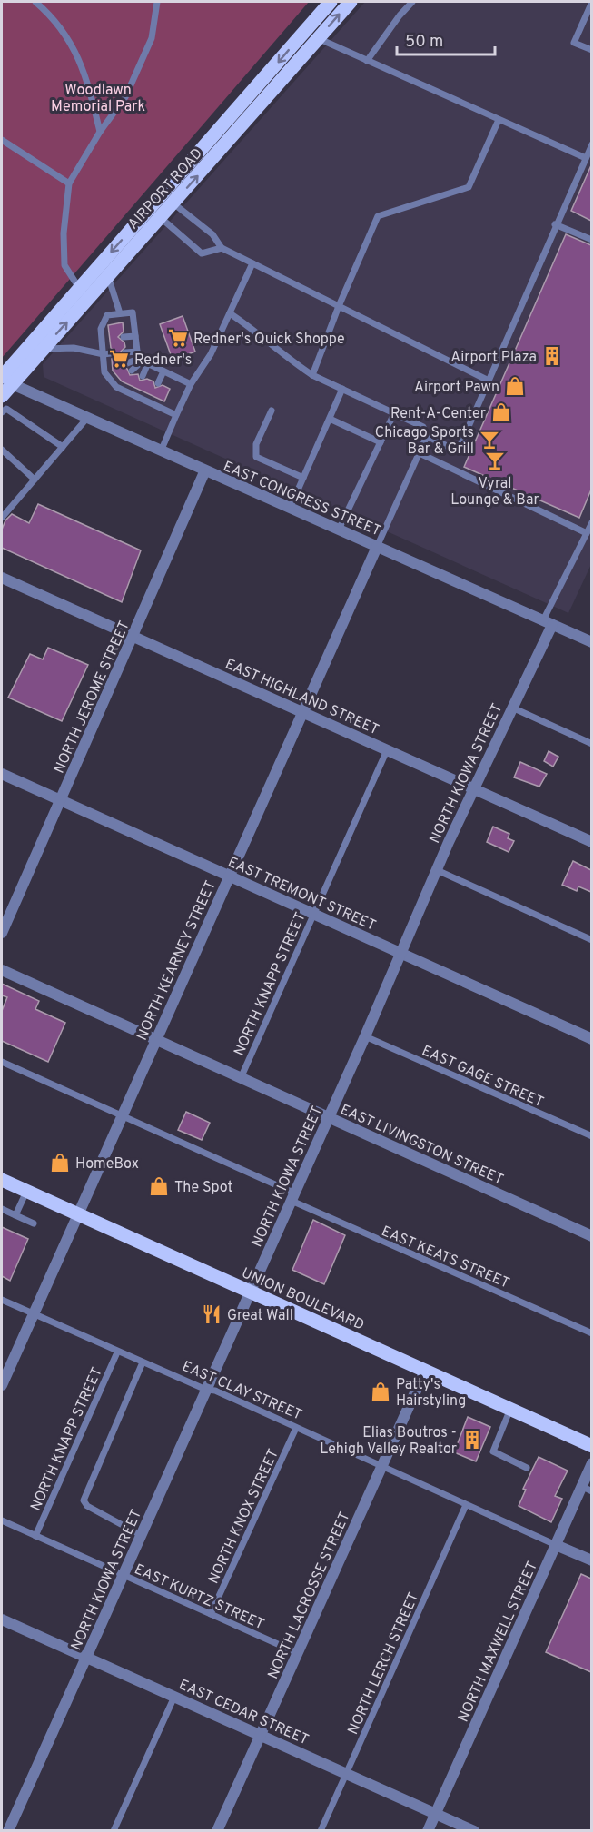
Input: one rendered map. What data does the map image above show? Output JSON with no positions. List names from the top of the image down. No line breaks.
{"streets":{"main road":["AIRPORT ROAD","UNION BOULEVARD"],"street":["EAST CONGRESS STREET","EAST HIGHLAND STREET","NORTH JEROME STREET","NORTH KIOWA STREET","EAST TREMONT STREET","NORTH KEARNEY STREET","EAST LIVINGSTON STREET","EAST CLAY STREET","NORTH LACROSSE STREET","NORTH MAXWELL STREET","EAST CEDAR STREET"],"lane":["NORTH KNAPP STREET","EAST GAGE STREET","EAST KEATS STREET","NORTH KNOX STREET","EAST KURTZ STREET","NORTH LERCH STREET"]},"crossings":[["AIRPORT ROAD","EAST CONGRESS STREET"],["EAST CONGRESS STREET","NORTH JEROME STREET"],["EAST CONGRESS STREET","NORTH KIOWA STREET"],["EAST CONGRESS STREET","NORTH KEARNEY STREET"],["EAST HIGHLAND STREET","NORTH JEROME STREET"],["EAST HIGHLAND STREET","NORTH KIOWA STREET"],["EAST HIGHLAND STREET","NORTH KEARNEY STREET"],["EAST HIGHLAND STREET","NORTH KNAPP STREET"],["NORTH JEROME STREET","EAST TREMONT STREET"],["NORTH KIOWA STREET","EAST TREMONT STREET"],["NORTH KIOWA STREET","EAST GAGE STREET"],["NORTH KIOWA STREET","EAST LIVINGSTON STREET"],["NORTH KIOWA STREET","EAST KEATS STREET"],["NORTH KIOWA STREET","UNION BOULEVARD"],["NORTH KIOWA STREET","EAST CLAY STREET"],["NORTH KIOWA STREET","EAST KURTZ STREET"],["NORTH KIOWA STREET","EAST CEDAR STREET"],["EAST TREMONT STREET","NORTH KEARNEY STREET"],["EAST TREMONT STREET","NORTH KNAPP STREET"],["NORTH KEARNEY STREET","EAST LIVINGSTON STREET"],["NORTH KEARNEY STREET","EAST KEATS STREET"],["NORTH KEARNEY STREET","UNION BOULEVARD"],["NORTH KEARNEY STREET","EAST CLAY STREET"],["NORTH KNAPP STREET","EAST LIVINGSTON STREET"],["NORTH KNAPP STREET","EAST CLAY STREET"],["NORTH KNAPP STREET","EAST KURTZ STREET"],["UNION BOULEVARD","NORTH LACROSSE STREET"],["EAST CLAY STREET","NORTH KNOX STREET"],["EAST CLAY STREET","NORTH LACROSSE STREET"],["EAST CLAY STREET","NORTH MAXWELL STREET"],["EAST CLAY STREET","NORTH LERCH STREET"],["NORTH KNOX STREET","EAST KURTZ STREET"],["NORTH LACROSSE STREET","EAST KURTZ STREET"],["NORTH LACROSSE STREET","EAST CEDAR STREET"],["NORTH MAXWELL STREET","EAST CEDAR STREET"],["NORTH LERCH STREET","EAST CEDAR STREET"]],"parks":["Woodlawn Memorial Park"],"places":{"supermarket":["Redner's Quick Shoppe","Redner's"],"building":["Airport Plaza","Elias Boutros - Lehigh Valley Realtor"],"shop":["Airport Pawn","Rent-A-Center","HomeBox","The Spot","Patty's Hairstyling"],"bar":["Chicago Sports Bar & Grill","Vyral Lounge & Bar"],"restaurant":["Great Wall"]},"scale_bar":"50 m"}
